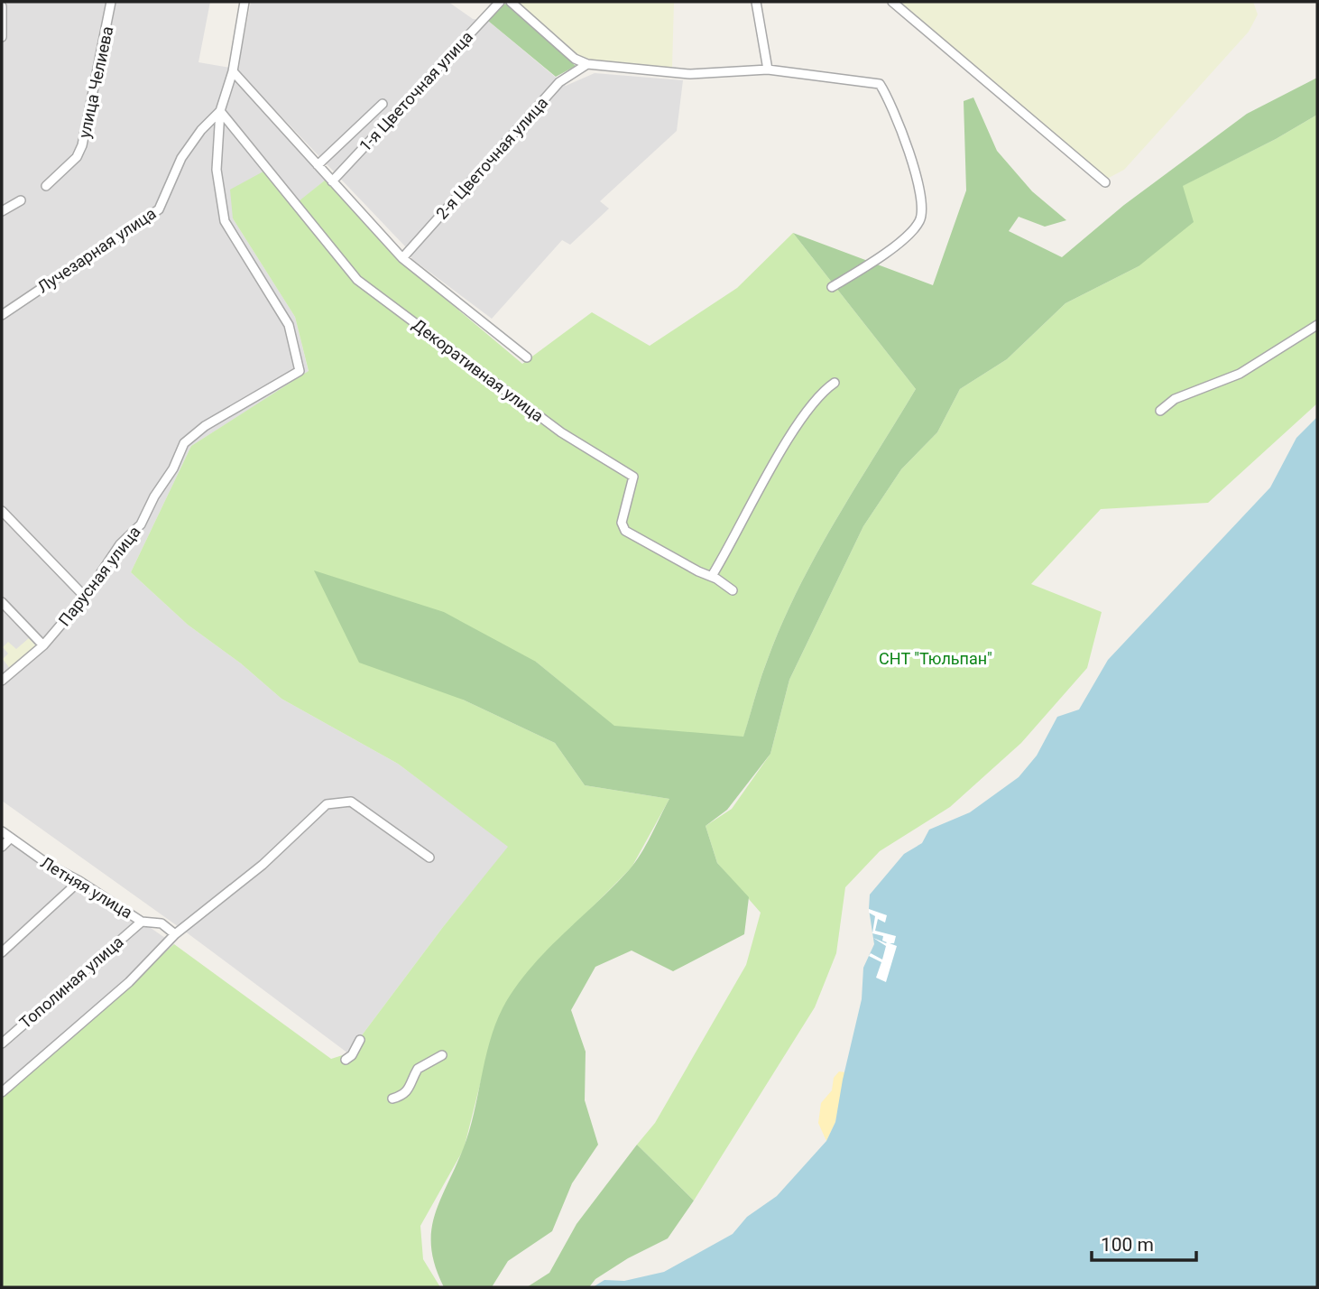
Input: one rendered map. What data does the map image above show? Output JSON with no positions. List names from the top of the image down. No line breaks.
{"streets":{"street":["улица Челиева","1-я Цветочная улица","2-я Цветочная улица","Лучезарная улица","Декоративная улица","Парусная улица","Летняя улица","Тополиная улица"]},"crossings":[["Лучезарная улица","Декоративная улица"],["Лучезарная улица","Парусная улица"],["Декоративная улица","Парусная улица"],["Летняя улица","Тополиная улица"]],"parks":["СНТ \"Тюльпан\""],"scale_bar":"100 m"}
